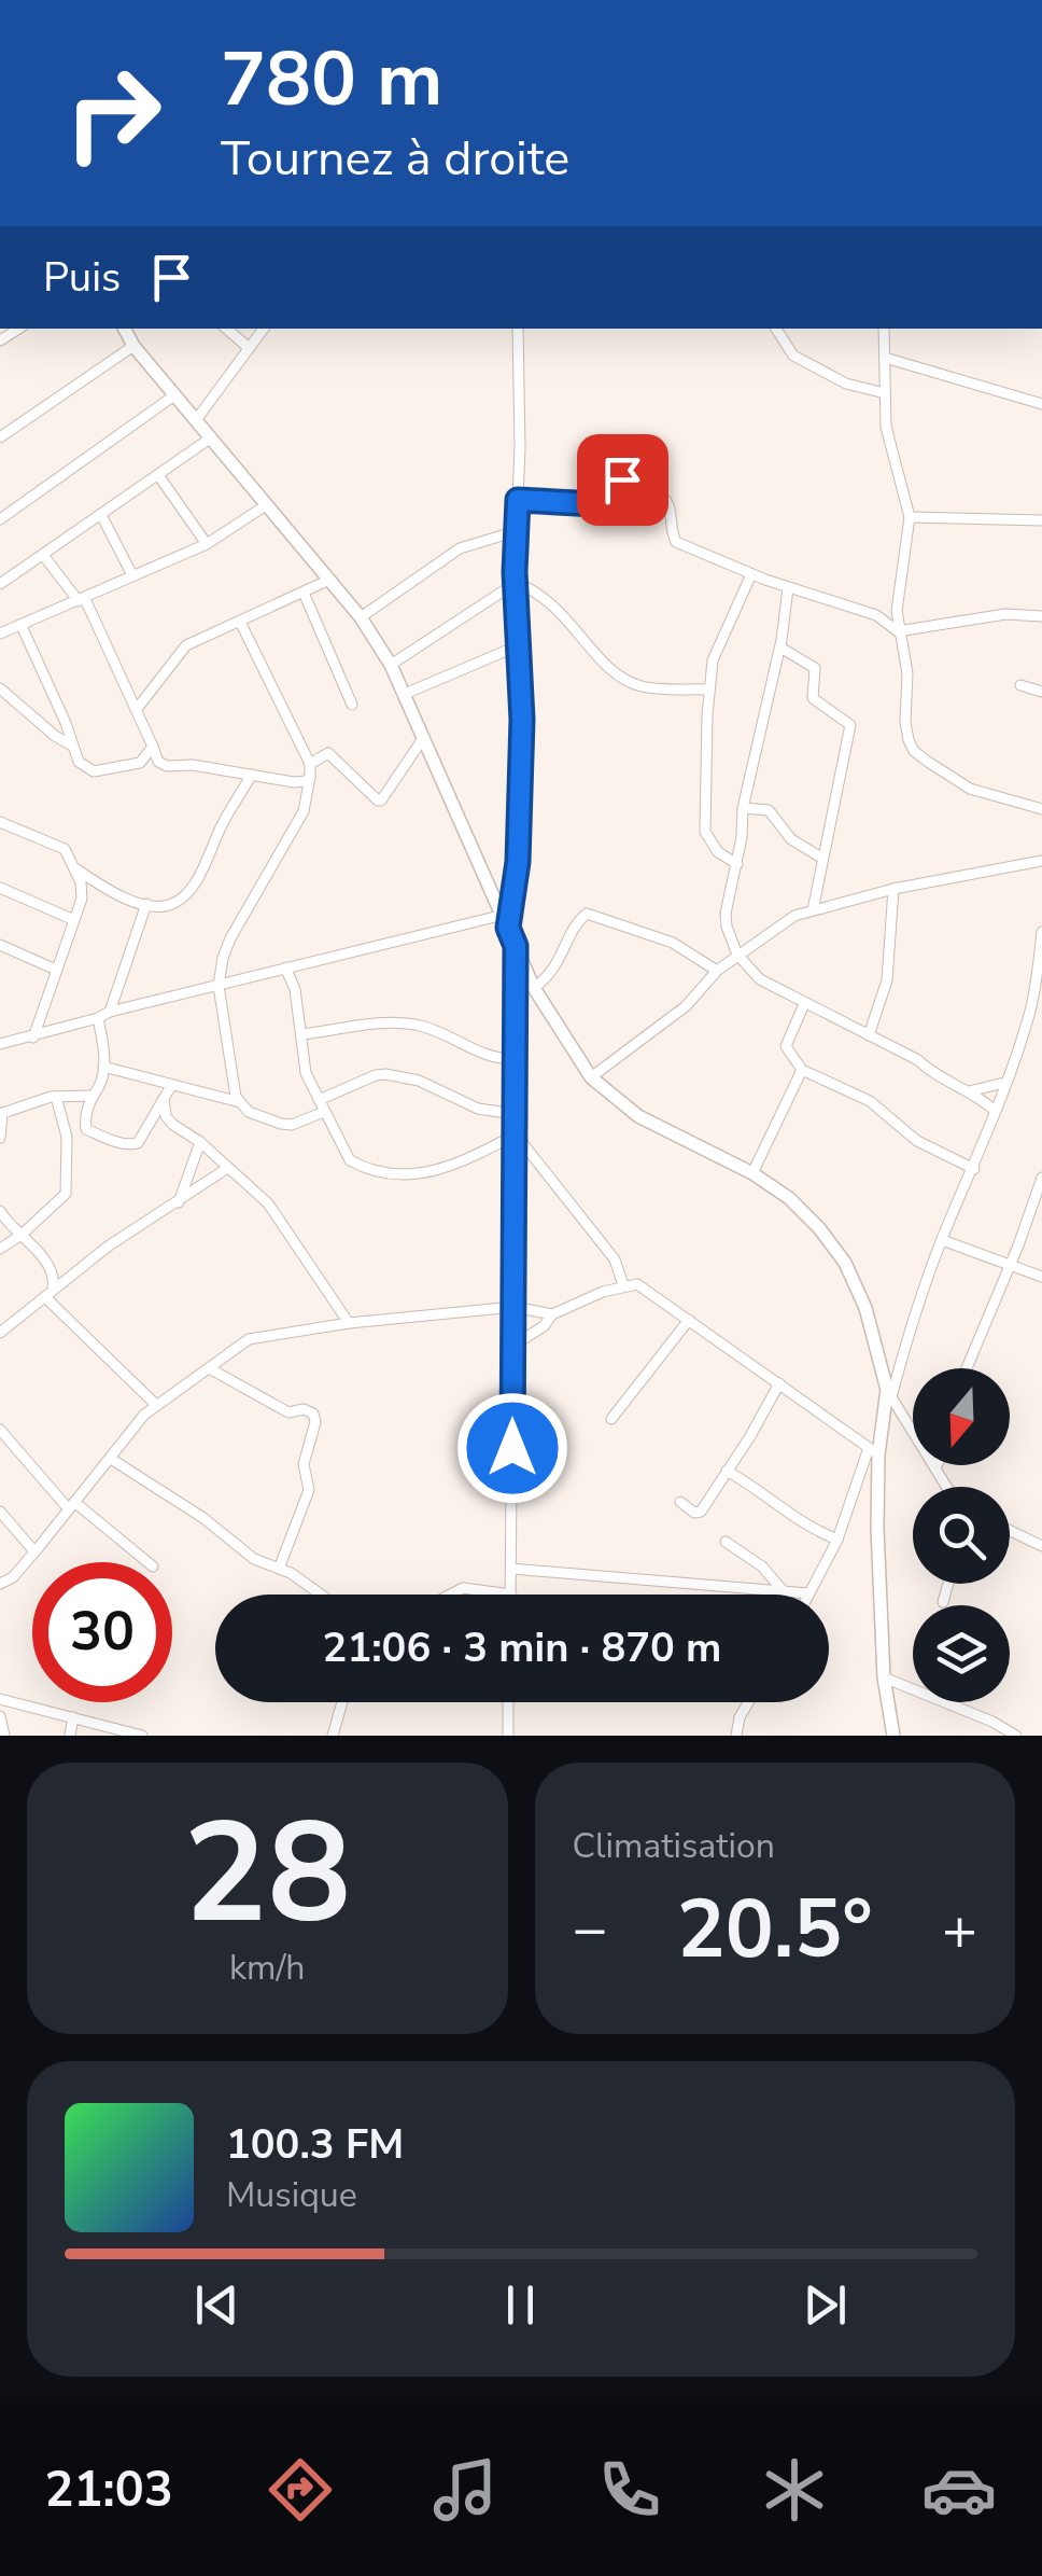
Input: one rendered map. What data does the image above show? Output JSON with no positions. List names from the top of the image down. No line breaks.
{"north":"bottom","page":{"turn":["780 m","Tournez à droite"],"then":"Puis","limit":"30","trip":"21:06 · 3 min · 870 m","tile":[["28","km/h"],"Climatisation"],"heat":["−","20.5°","+"],"song":["100.3 FM","Musique"],"tabs":"21:03"}}
